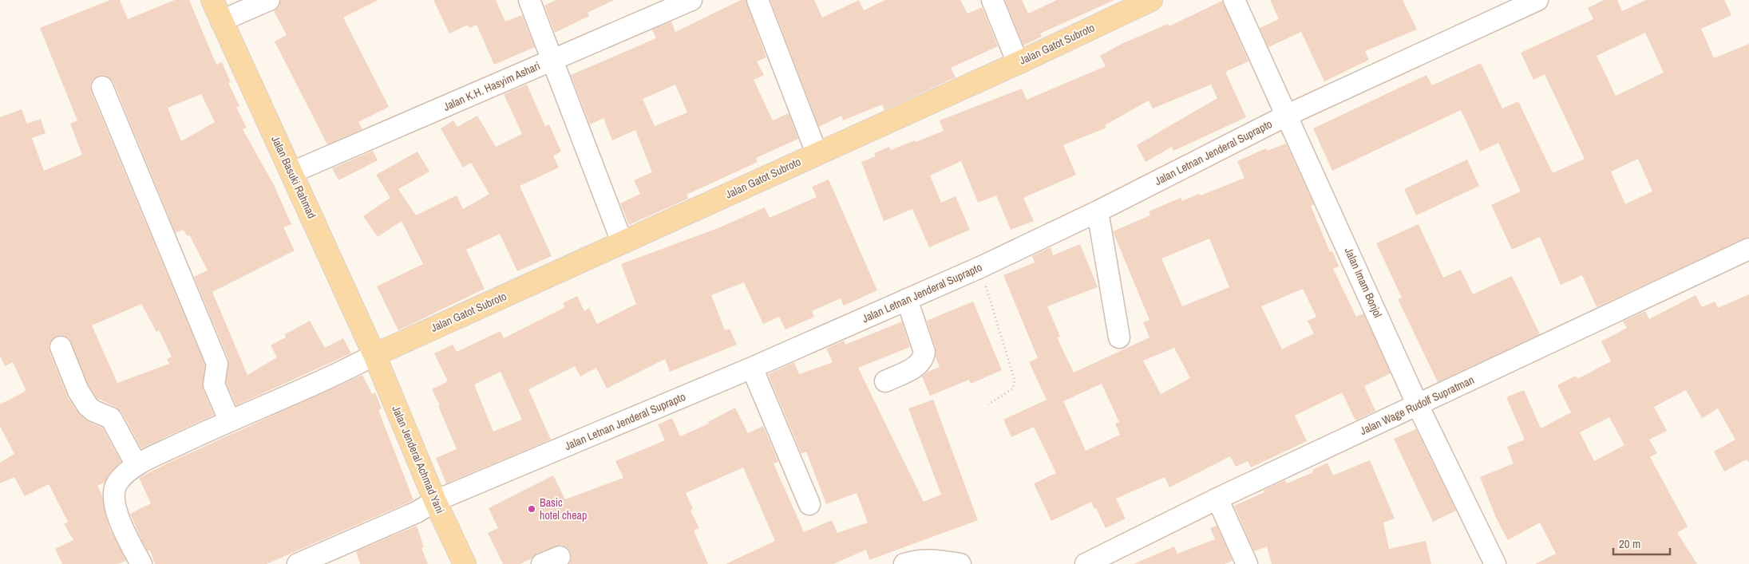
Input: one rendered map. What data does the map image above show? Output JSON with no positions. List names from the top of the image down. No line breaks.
{"streets":{"main road":["Jalan Gatot Subroto","Jalan Basuki Rahmad","Jalan Jenderal Achmad Yani"],"street":["Jalan K.H. Hasyim Ashari","Jalan Letnan Jenderal Suprapto","Jalan Imam Bonjol","Jalan Wage Rudolf Supratman"]},"crossings":[["Jalan Gatot Subroto","Jalan Basuki Rahmad"],["Jalan Gatot Subroto","Jalan Jenderal Achmad Yani"],["Jalan K.H. Hasyim Ashari","Jalan Basuki Rahmad"],["Jalan Letnan Jenderal Suprapto","Jalan Imam Bonjol"],["Jalan Letnan Jenderal Suprapto","Jalan Jenderal Achmad Yani"],["Jalan Basuki Rahmad","Jalan Jenderal Achmad Yani"],["Jalan Imam Bonjol","Jalan Wage Rudolf Supratman"]],"places":["Basic hotel cheap"],"scale_bar":"20 m"}
